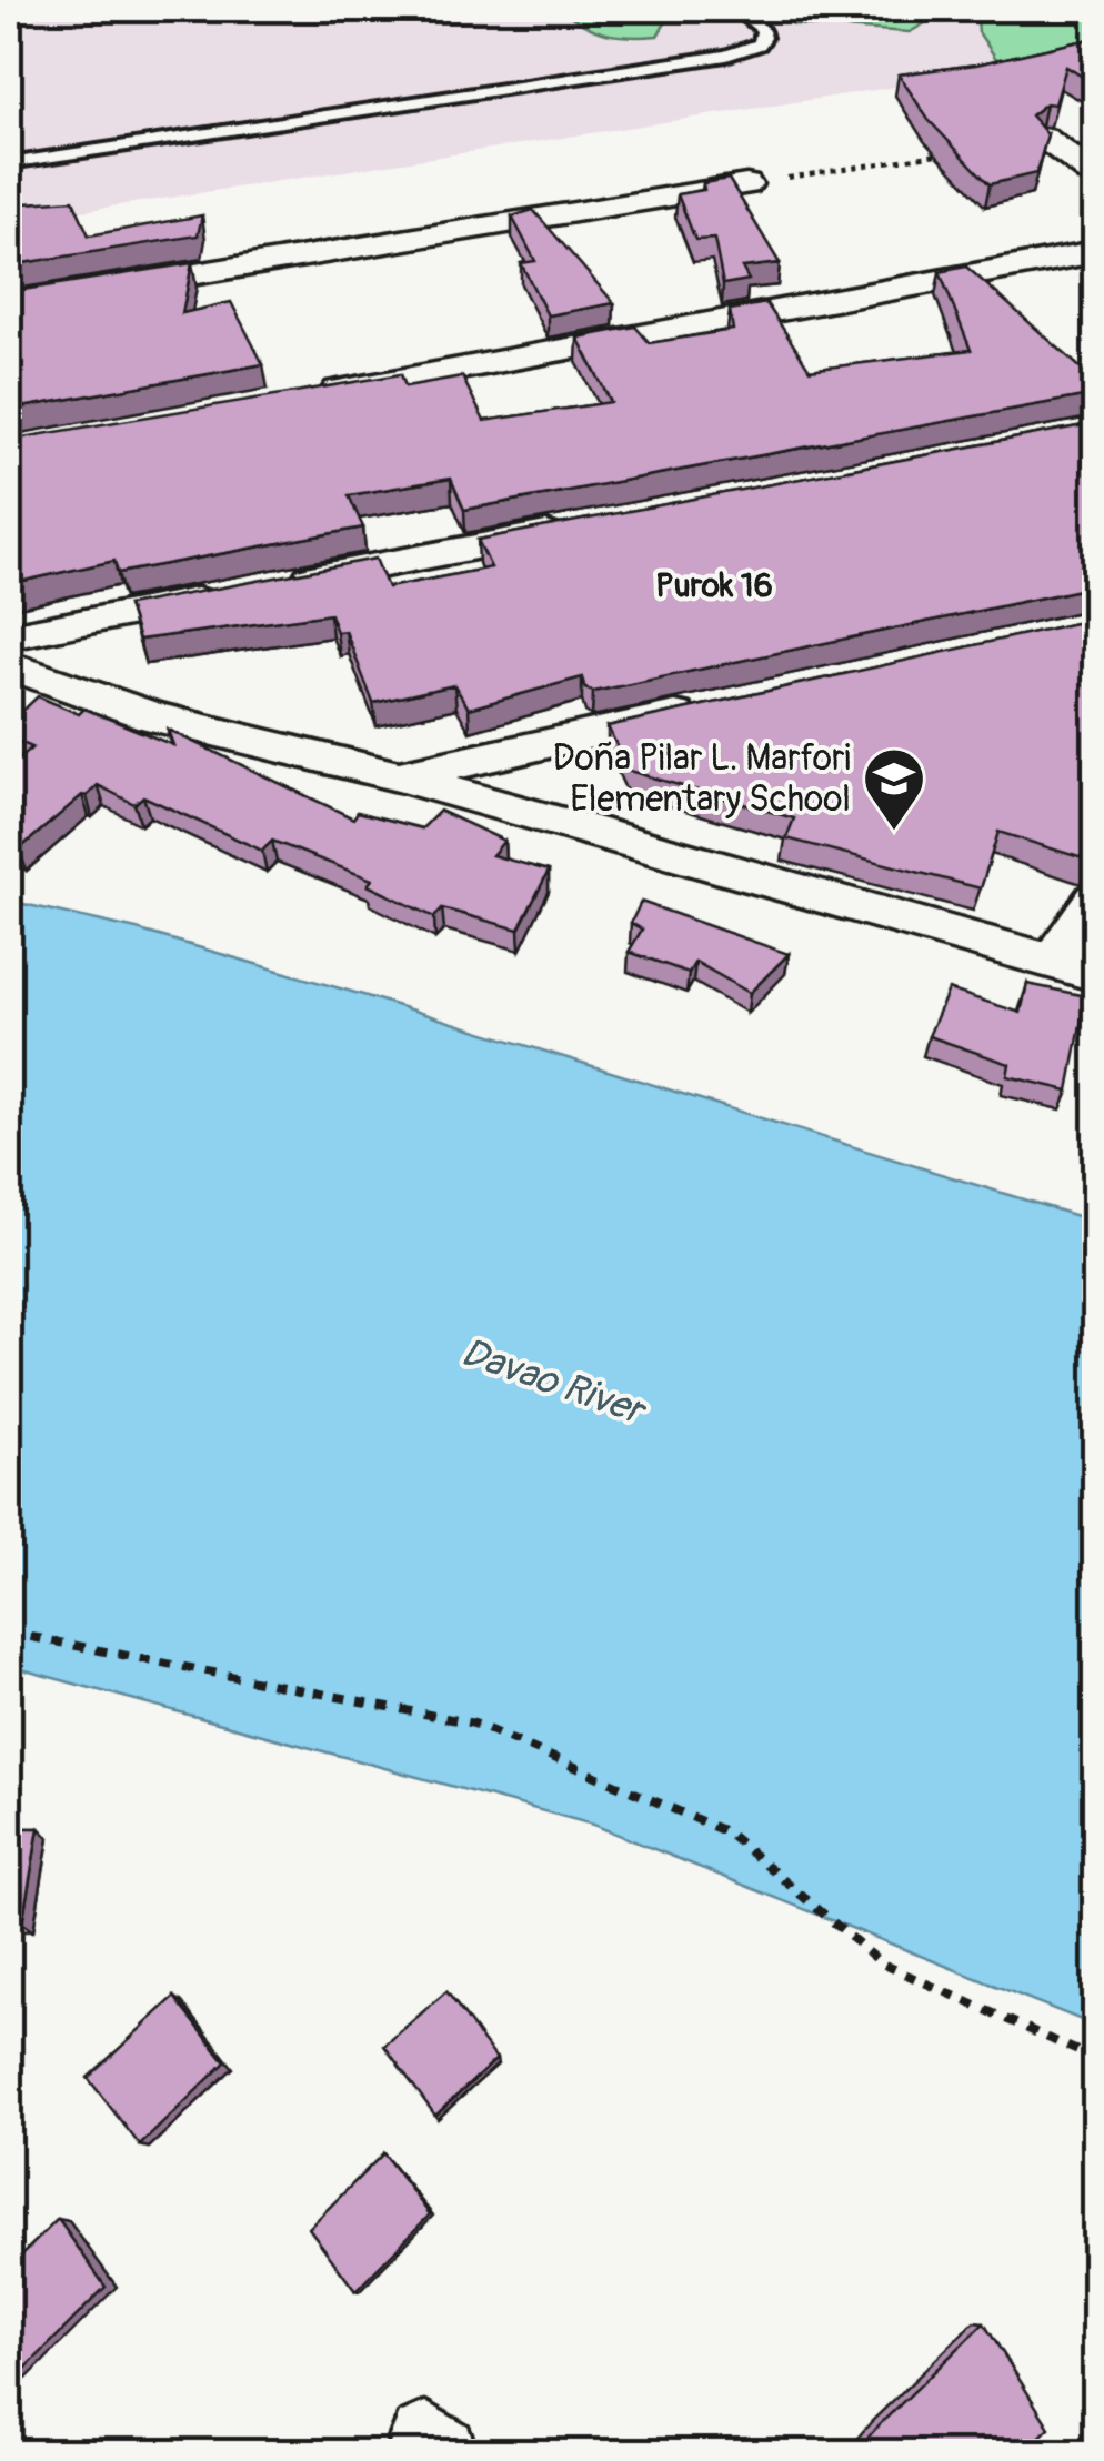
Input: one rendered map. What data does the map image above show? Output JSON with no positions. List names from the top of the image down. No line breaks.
{"districts":["Purok 16"],"water":["Davao River"],"places":{"school or university":["Doña Pilar L. Marfori Elementary School"]}}
